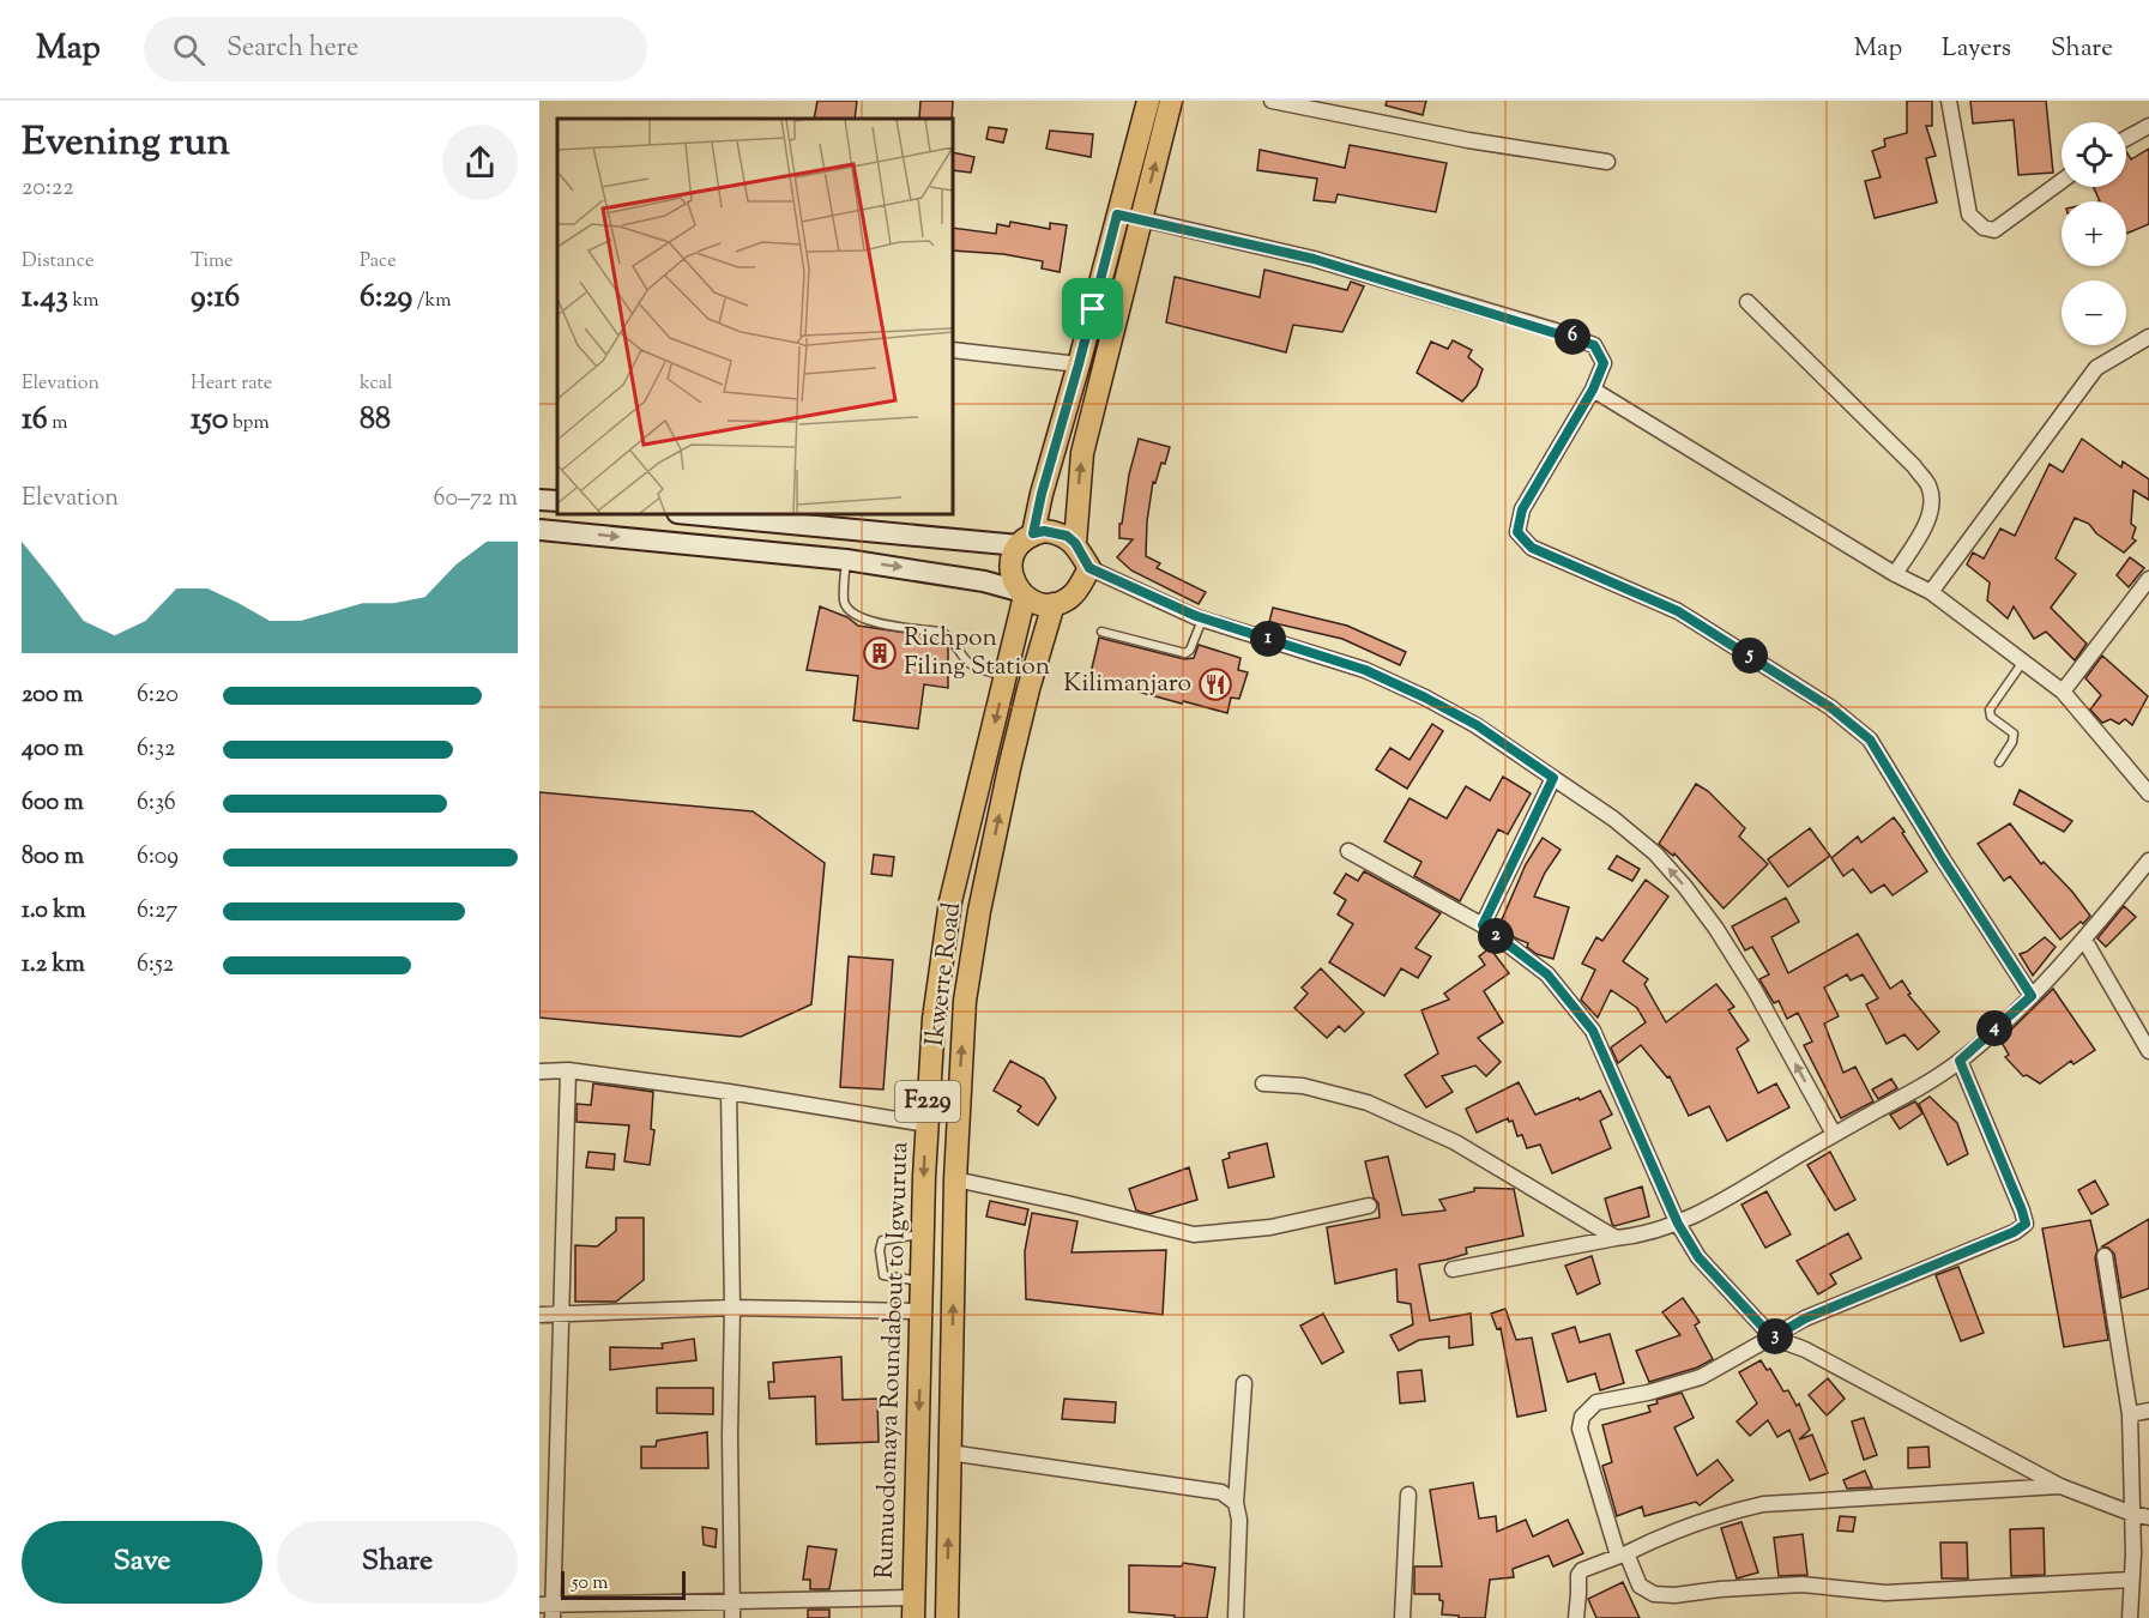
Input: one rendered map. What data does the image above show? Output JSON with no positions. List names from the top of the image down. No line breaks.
{"streets":{"main road":["Ikwerre Road","F229","Rumuodomaya Roundabout to Igwuruta"]},"crossings":[["Ikwerre Road","F229"],["Ikwerre Road","Rumuodomaya Roundabout to Igwuruta"],["F229","Rumuodomaya Roundabout to Igwuruta"]],"one_way":["Ikwerre Road","Rumuodomaya Roundabout to Igwuruta"],"places":{"building":["Richpon Filing Station"],"restaurant":["Kilimanjaro"]},"scale_bar":"50 m","page":{"header":"Map","search":"Search here","nav":["Map","Layers","Share"],"heading":["Evening run","20:22"],"map_buttons":["+","−"],"stats":[["Distance","1.43 km"],["Time","9:16"],["Pace","6:29 /km"],["Elevation","16 m"],["Heart rate","150 bpm"],["kcal","88"]],"pins":["6","1","5","2","4","3"],"chart":["Elevation","60–72 m"],"list":[{"name":"200 m","note":"6:20"},{"name":"400 m","note":"6:32"},{"name":"600 m","note":"6:36"},{"name":"800 m","note":"6:09"},{"name":"1.0 km","note":"6:27"},{"name":"1.2 km","note":"6:52"}],"buttons":["Save","Share"],"scale":"50 m"}}
